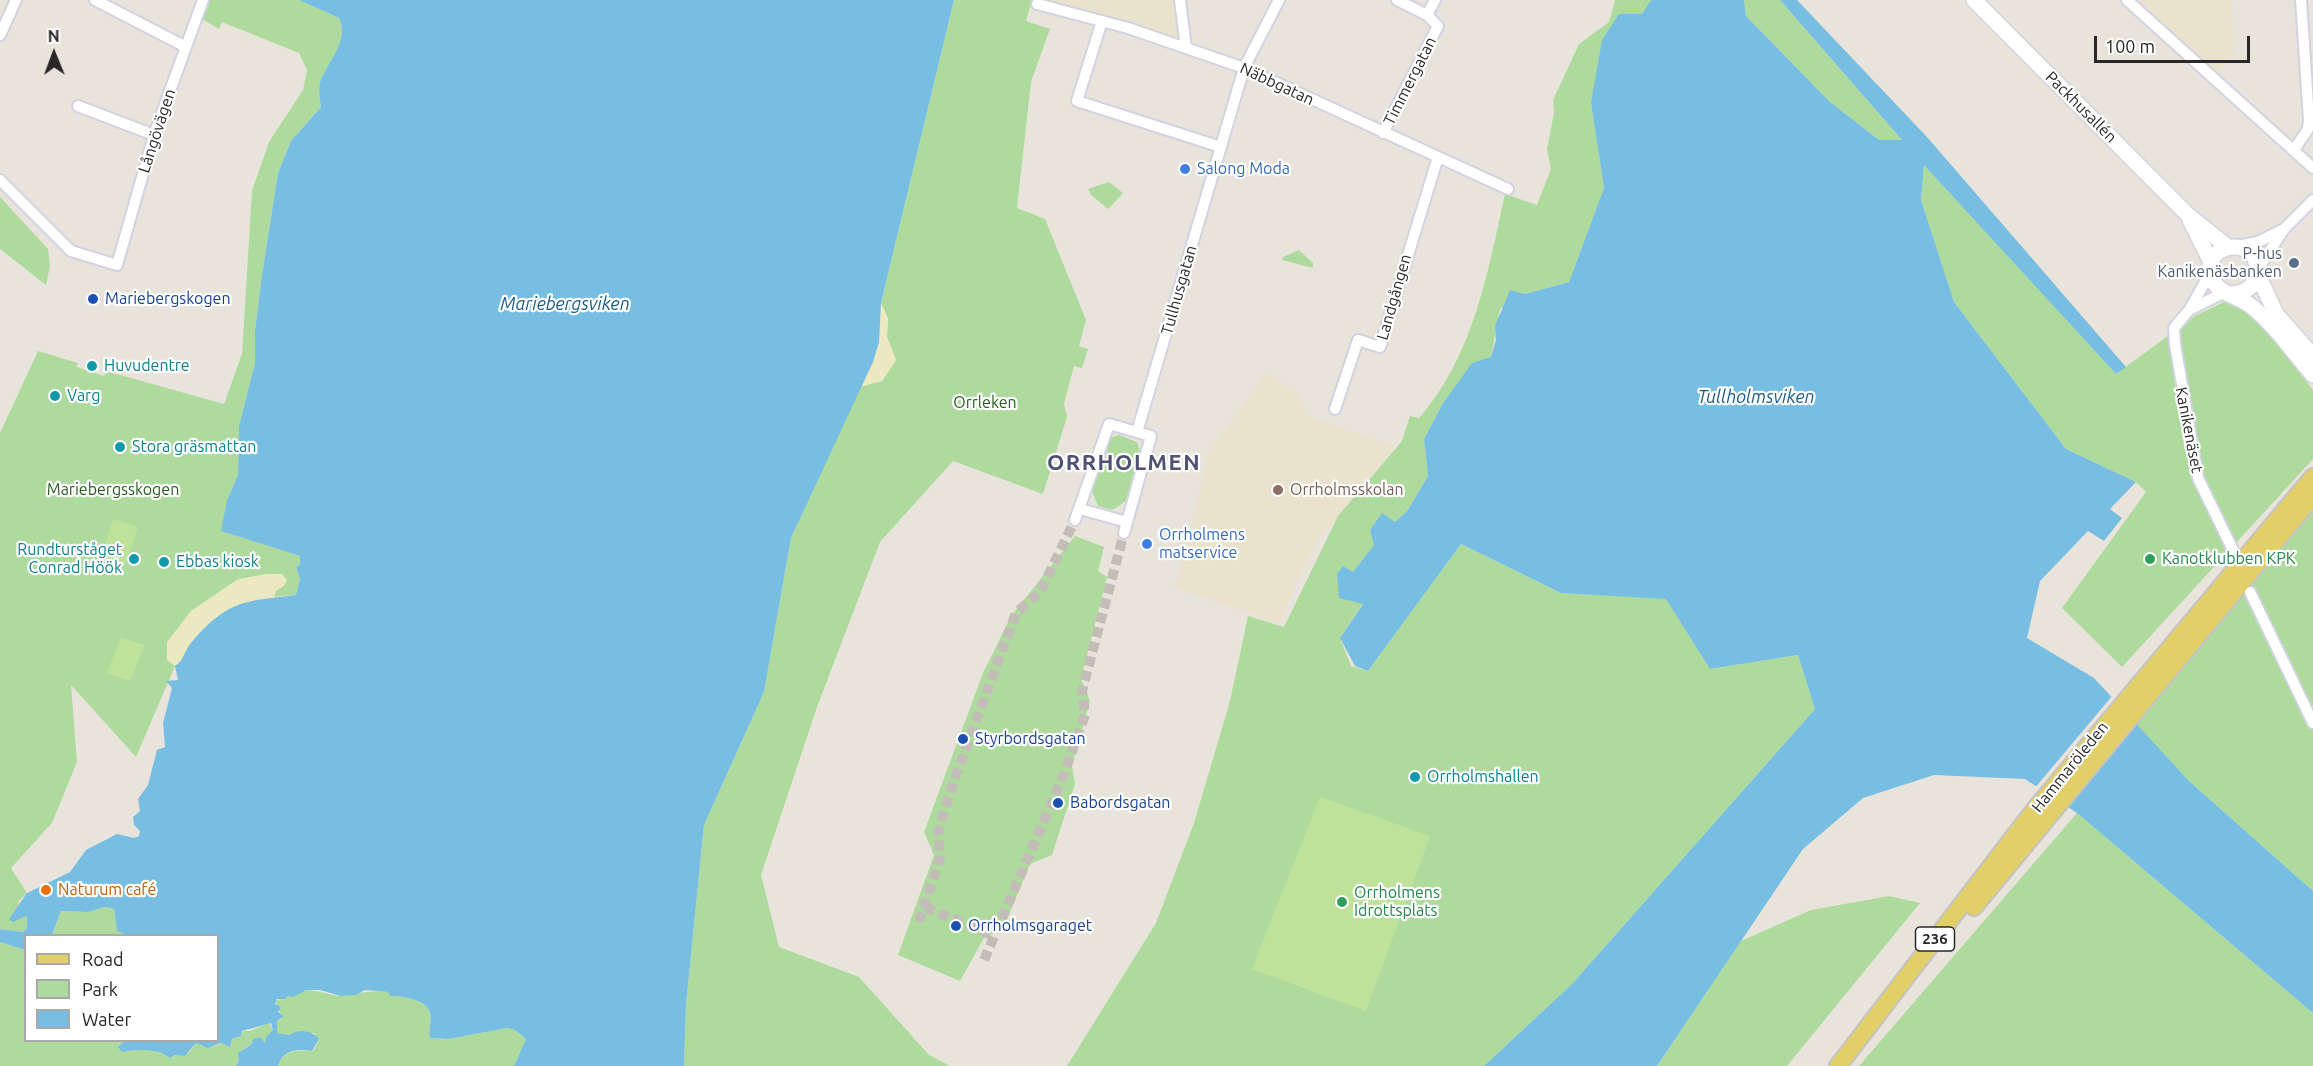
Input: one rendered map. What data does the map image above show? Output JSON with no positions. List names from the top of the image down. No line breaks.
{"streets":{"main road":["Hammaröleden","236"],"street":["Timmergatan","Näbbgatan","Packhusallén","Långövägen","Tullhusgatan","Landgången","Kanikenäset"]},"crossings":[["Timmergatan","Näbbgatan"],["Näbbgatan","Tullhusgatan"],["Näbbgatan","Landgången"],["Packhusallén","Kanikenäset"]],"districts":["ORRHOLMEN"],"water":["Mariebergsviken","Tullholmsviken"],"parks":["Orrleken","Mariebergsskogen"],"places":["Salong Moda","P-hus Kanikenäsbanken","Mariebergskogen","Huvudentre","Varg","Stora gräsmattan","Orrholmsskolan","Orrholmens matservice","Rundturståget Conrad Höök","Kanotklubben KPK","Ebbas kiosk","Styrbordsgatan","Orrholmshallen","Babordsgatan","Naturum café","Orrholmens Idrottsplats","Orrholmsgaraget"],"legend":["Road","Park","Water"],"scale_bar":"100 m","north":"top"}
